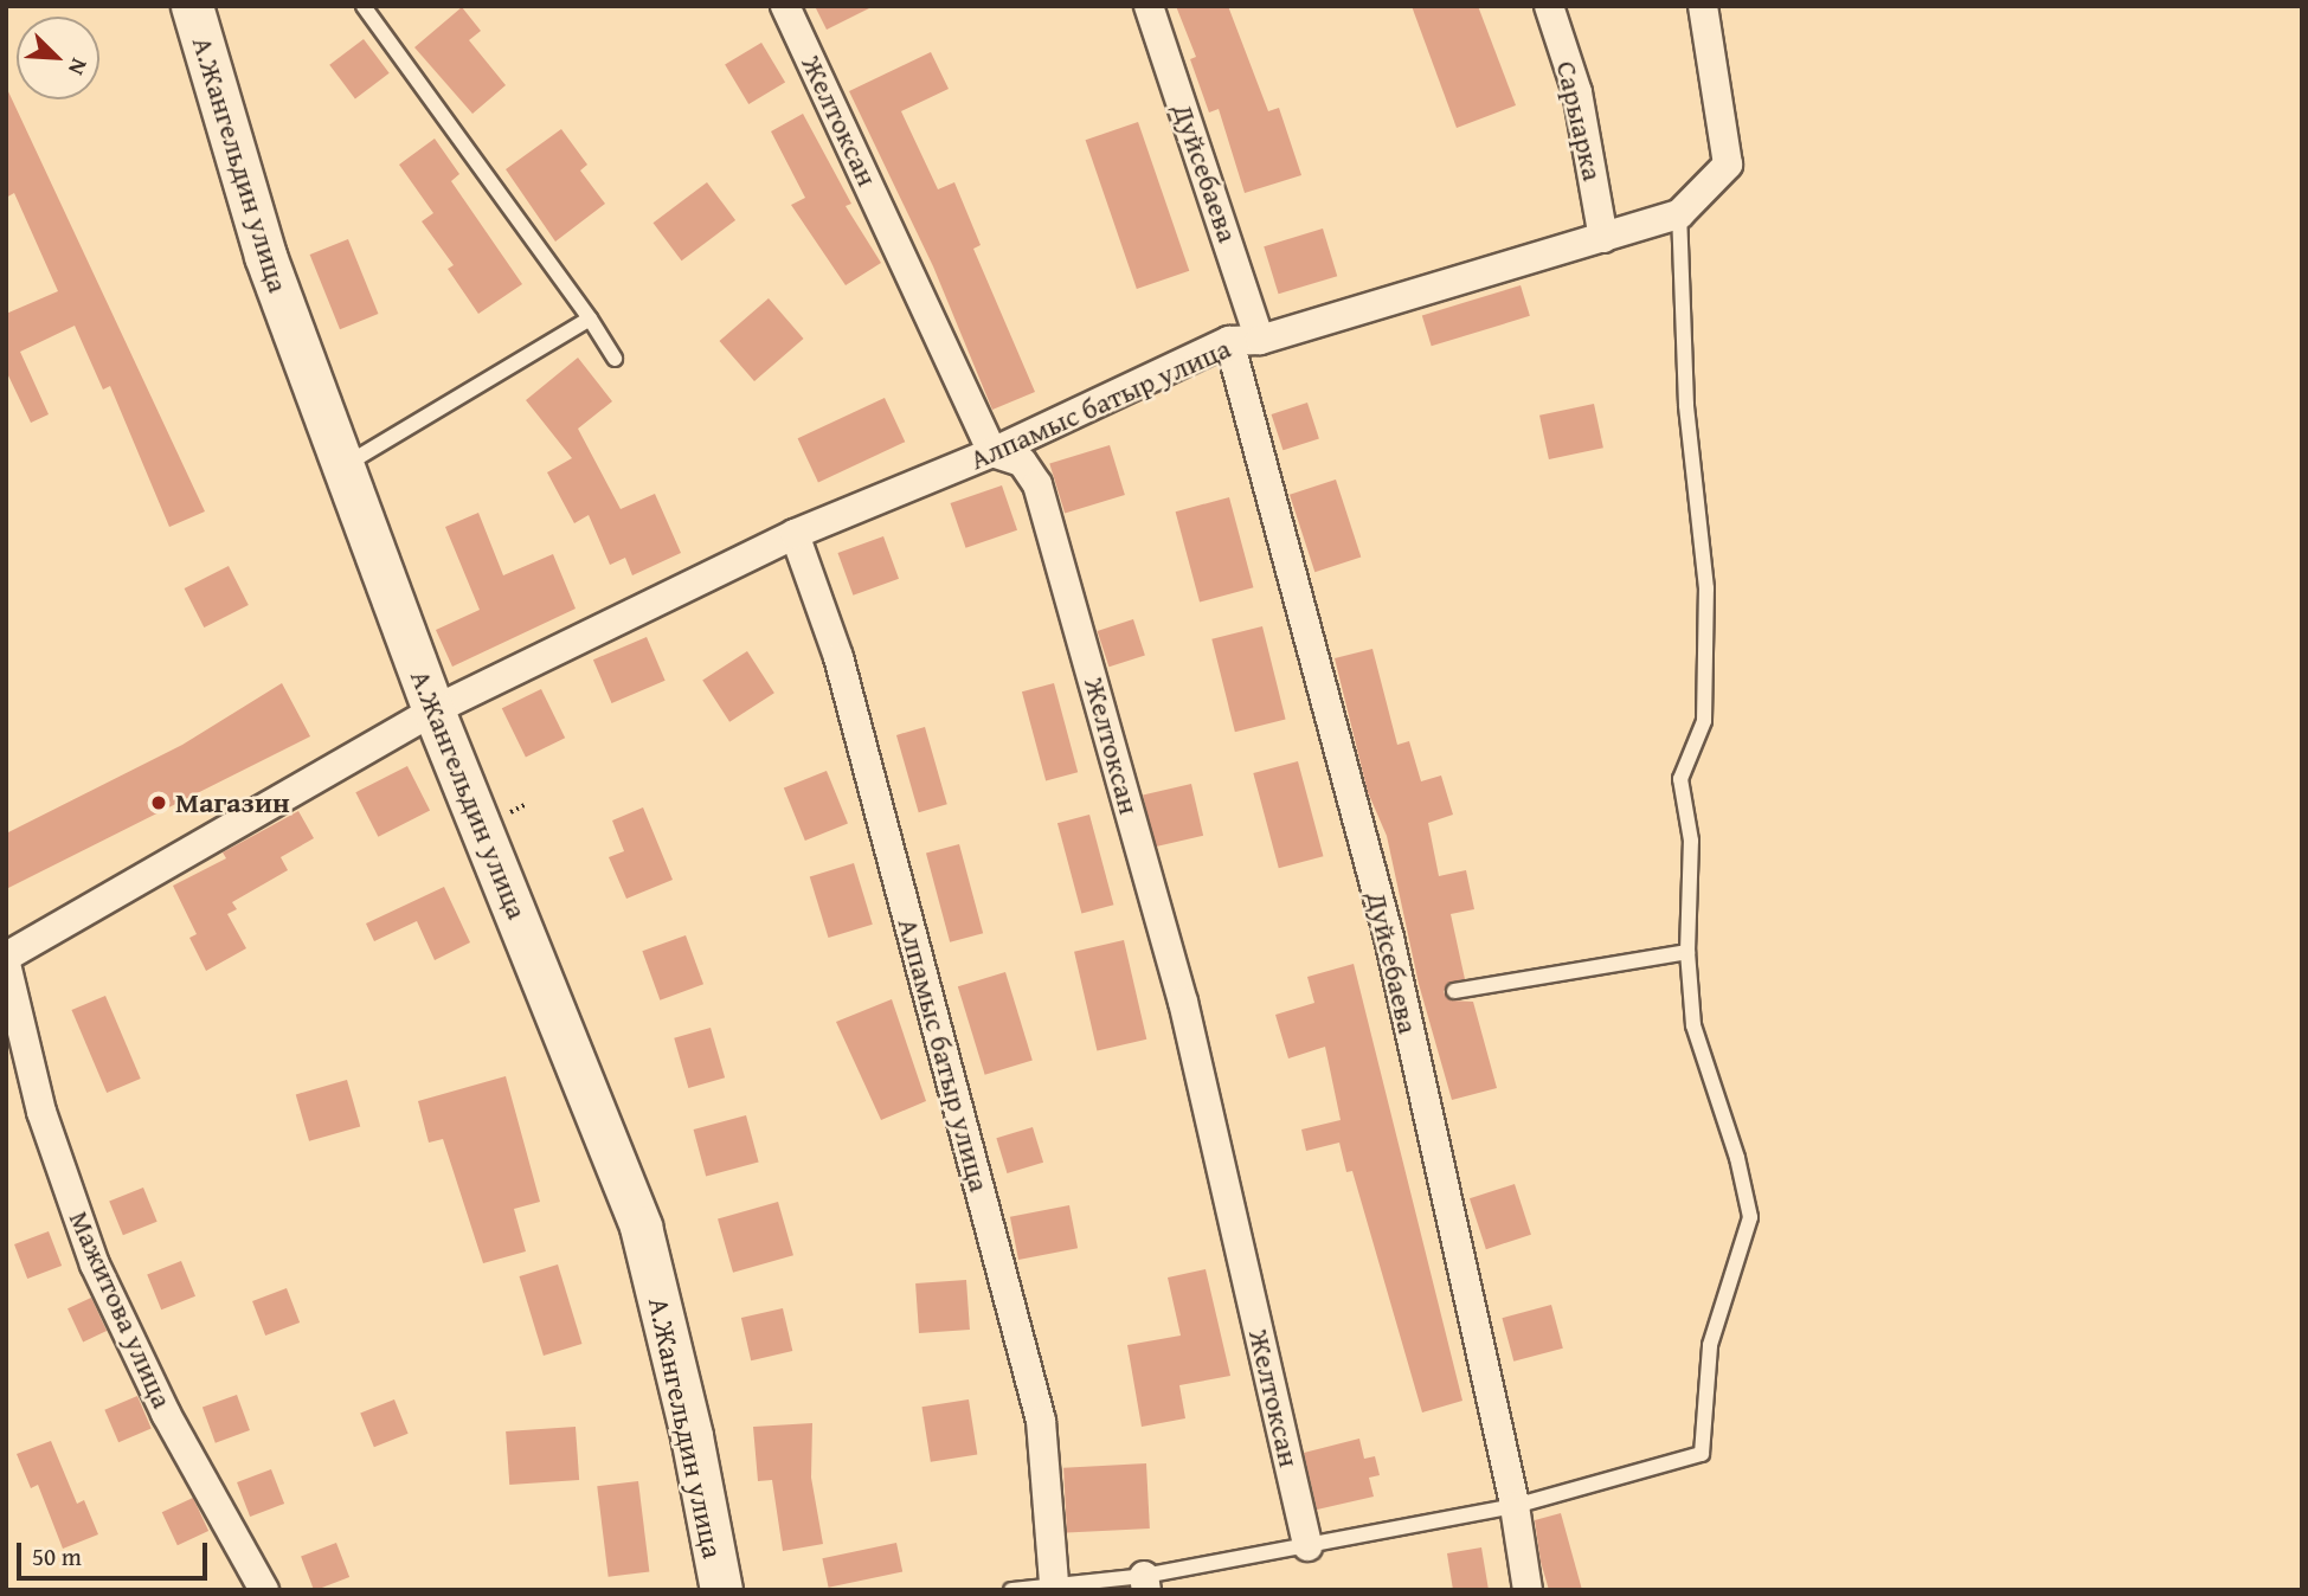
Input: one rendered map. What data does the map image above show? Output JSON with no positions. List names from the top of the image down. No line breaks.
{"streets":{"street":["Желтоксан","Сарыарка","А.Жангельдин улица","Дуйсебаева","Алпамыс батыр улица","Мажитова улица"]},"crossings":[["Желтоксан","Алпамыс батыр улица"],["Сарыарка","Алпамыс батыр улица"],["А.Жангельдин улица","Алпамыс батыр улица"],["Дуйсебаева","Алпамыс батыр улица"]],"places":["Магазин"],"scale_bar":"50 m","north":"bottom right"}
